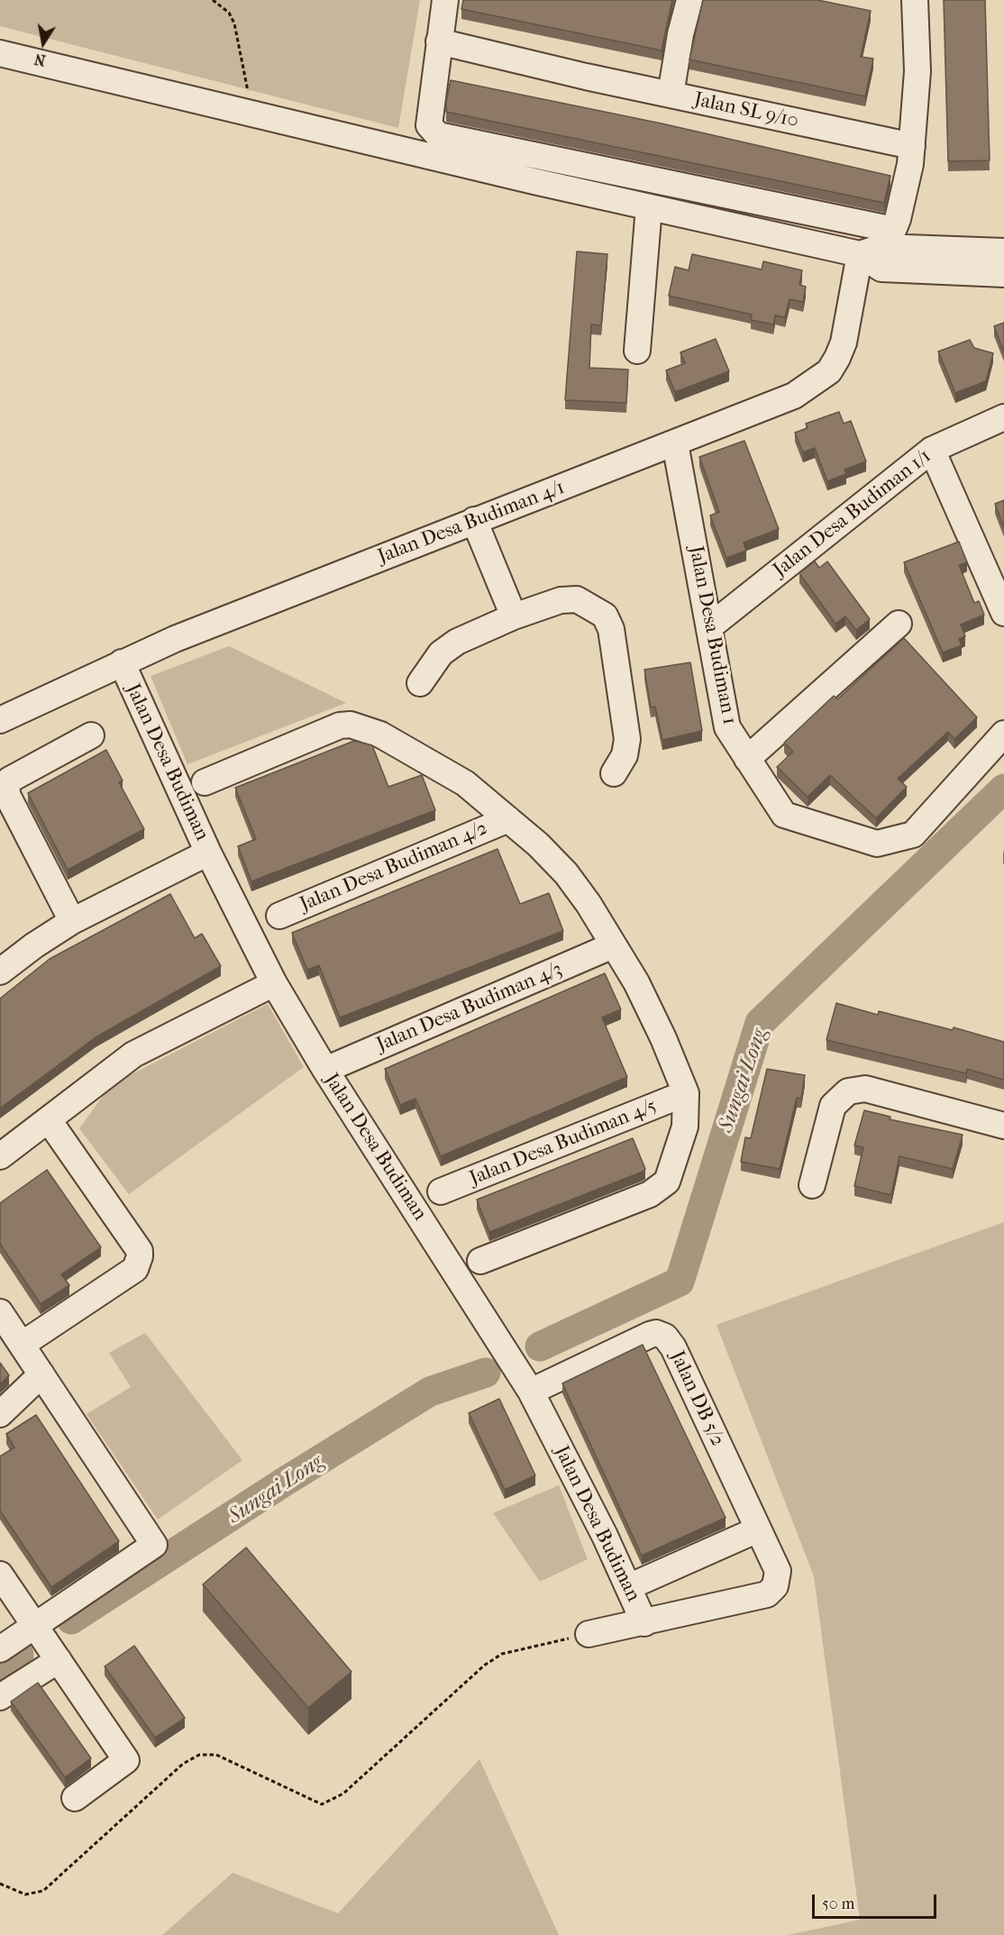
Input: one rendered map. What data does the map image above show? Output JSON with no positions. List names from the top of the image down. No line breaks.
{"streets":{"street":["Jalan SL 9/10","Jalan Desa Budiman 1/1","Jalan Desa Budiman 4/1","Jalan Desa Budiman 1","Jalan Desa Budiman","Jalan Desa Budiman 4/2","Jalan Desa Budiman 4/3","Jalan Desa Budiman 4/5","Jalan DB 5/2"]},"crossings":[["Jalan Desa Budiman 1/1","Jalan Desa Budiman 1"],["Jalan Desa Budiman 4/1","Jalan Desa Budiman 1"],["Jalan Desa Budiman 4/1","Jalan Desa Budiman"],["Jalan Desa Budiman","Jalan Desa Budiman 4/3"],["Jalan Desa Budiman","Jalan DB 5/2"]],"water":["Sungai Long"],"scale_bar":"50 m","north":"bottom"}
